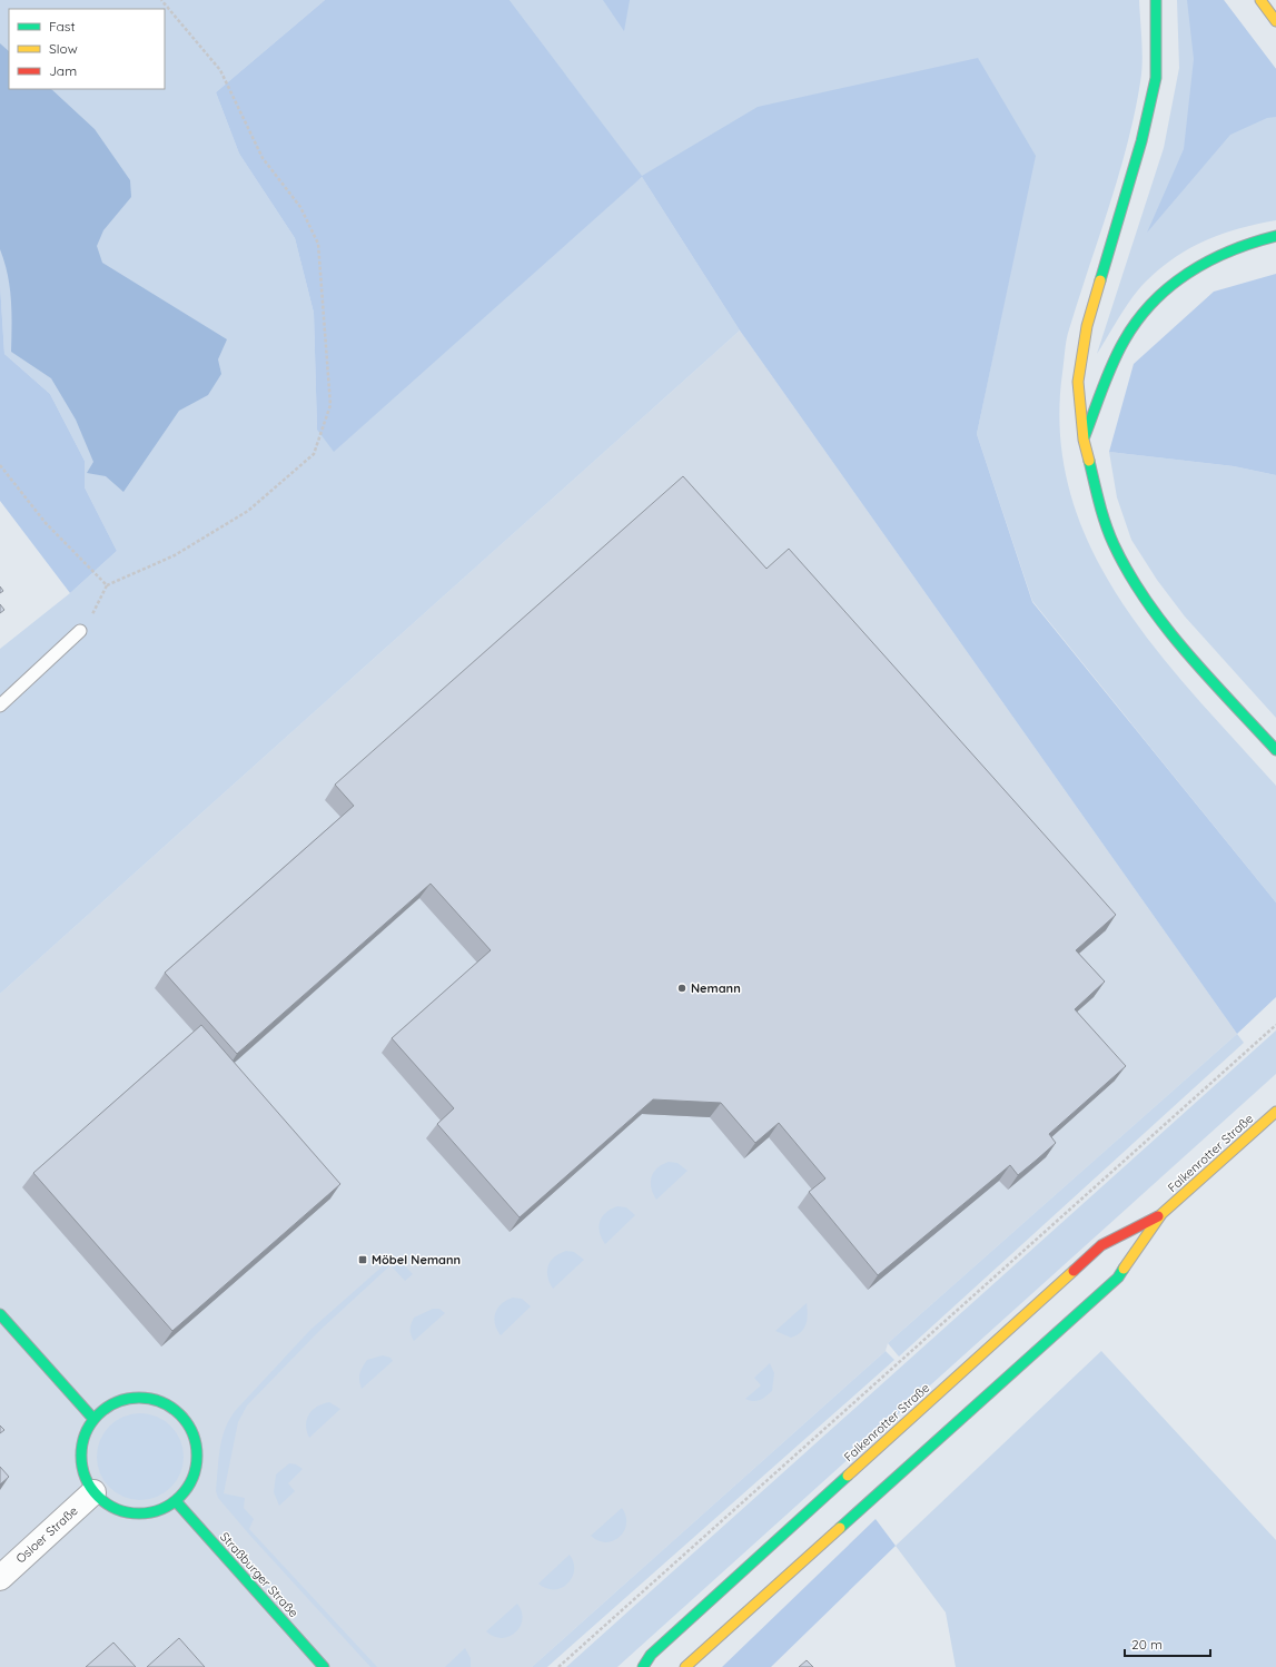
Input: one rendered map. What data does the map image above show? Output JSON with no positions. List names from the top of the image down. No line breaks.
{"streets":{"main road":["Falkenrotter Straße","Straßburger Straße"],"street":["Osloer Straße"]},"crossings":[["Osloer Straße","Straßburger Straße"]],"places":{"other":["Nemann"],"transit":["Möbel Nemann"]},"legend":["Fast","Slow","Jam"],"scale_bar":"20 m"}
